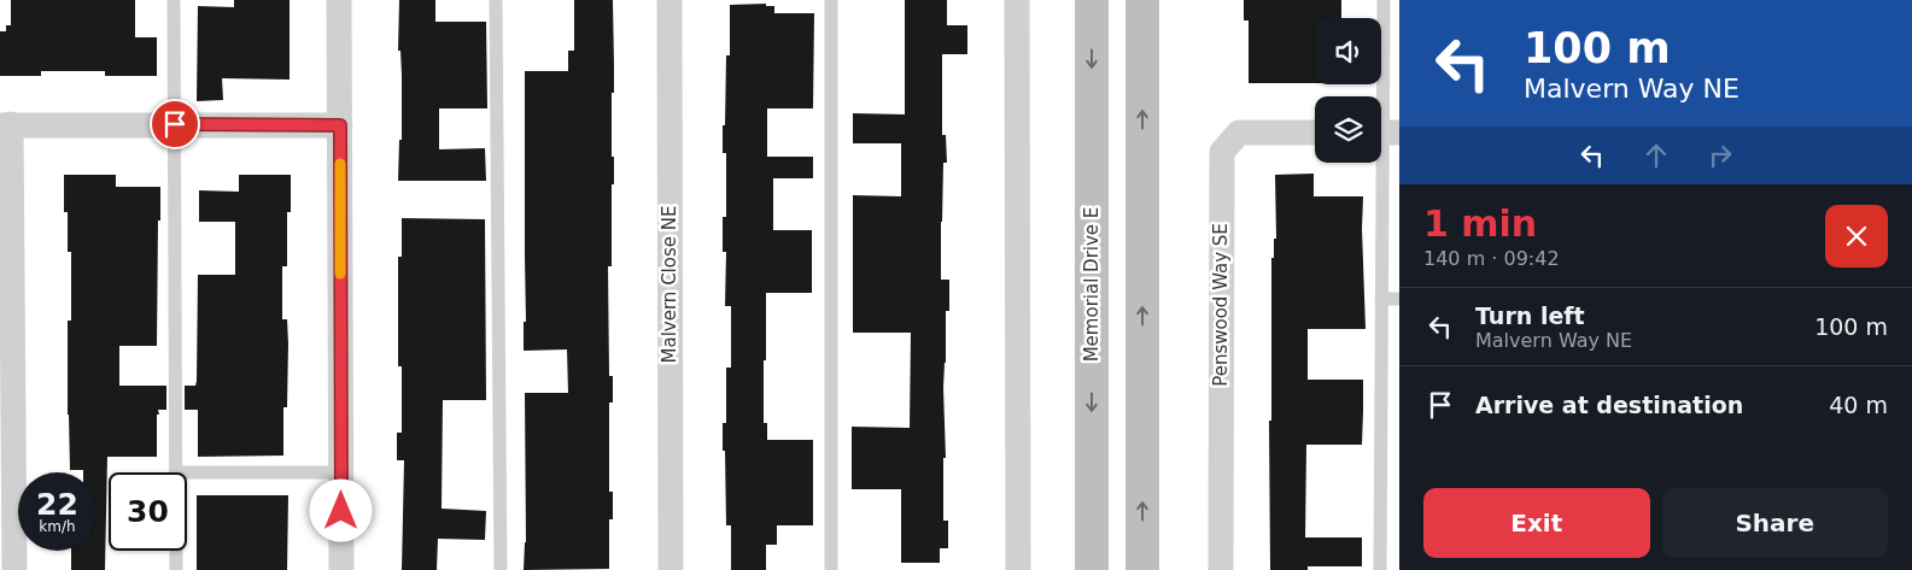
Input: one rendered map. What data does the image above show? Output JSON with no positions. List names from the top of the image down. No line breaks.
{"streets":{"main road":["Memorial Drive E"],"street":["Malvern Close NE","Penswood Way SE"]},"page":{"turn":["100 m","Malvern Way NE"],"heading":["1 min","140 m · 09:42"],"list":[{"name":"Turn left","note":"Malvern Way NE","value":"100 m"},{"name":"Arrive at destination","value":"40 m"}],"speed":"22 km/h","limit":"30","buttons":["Exit","Share"]}}
